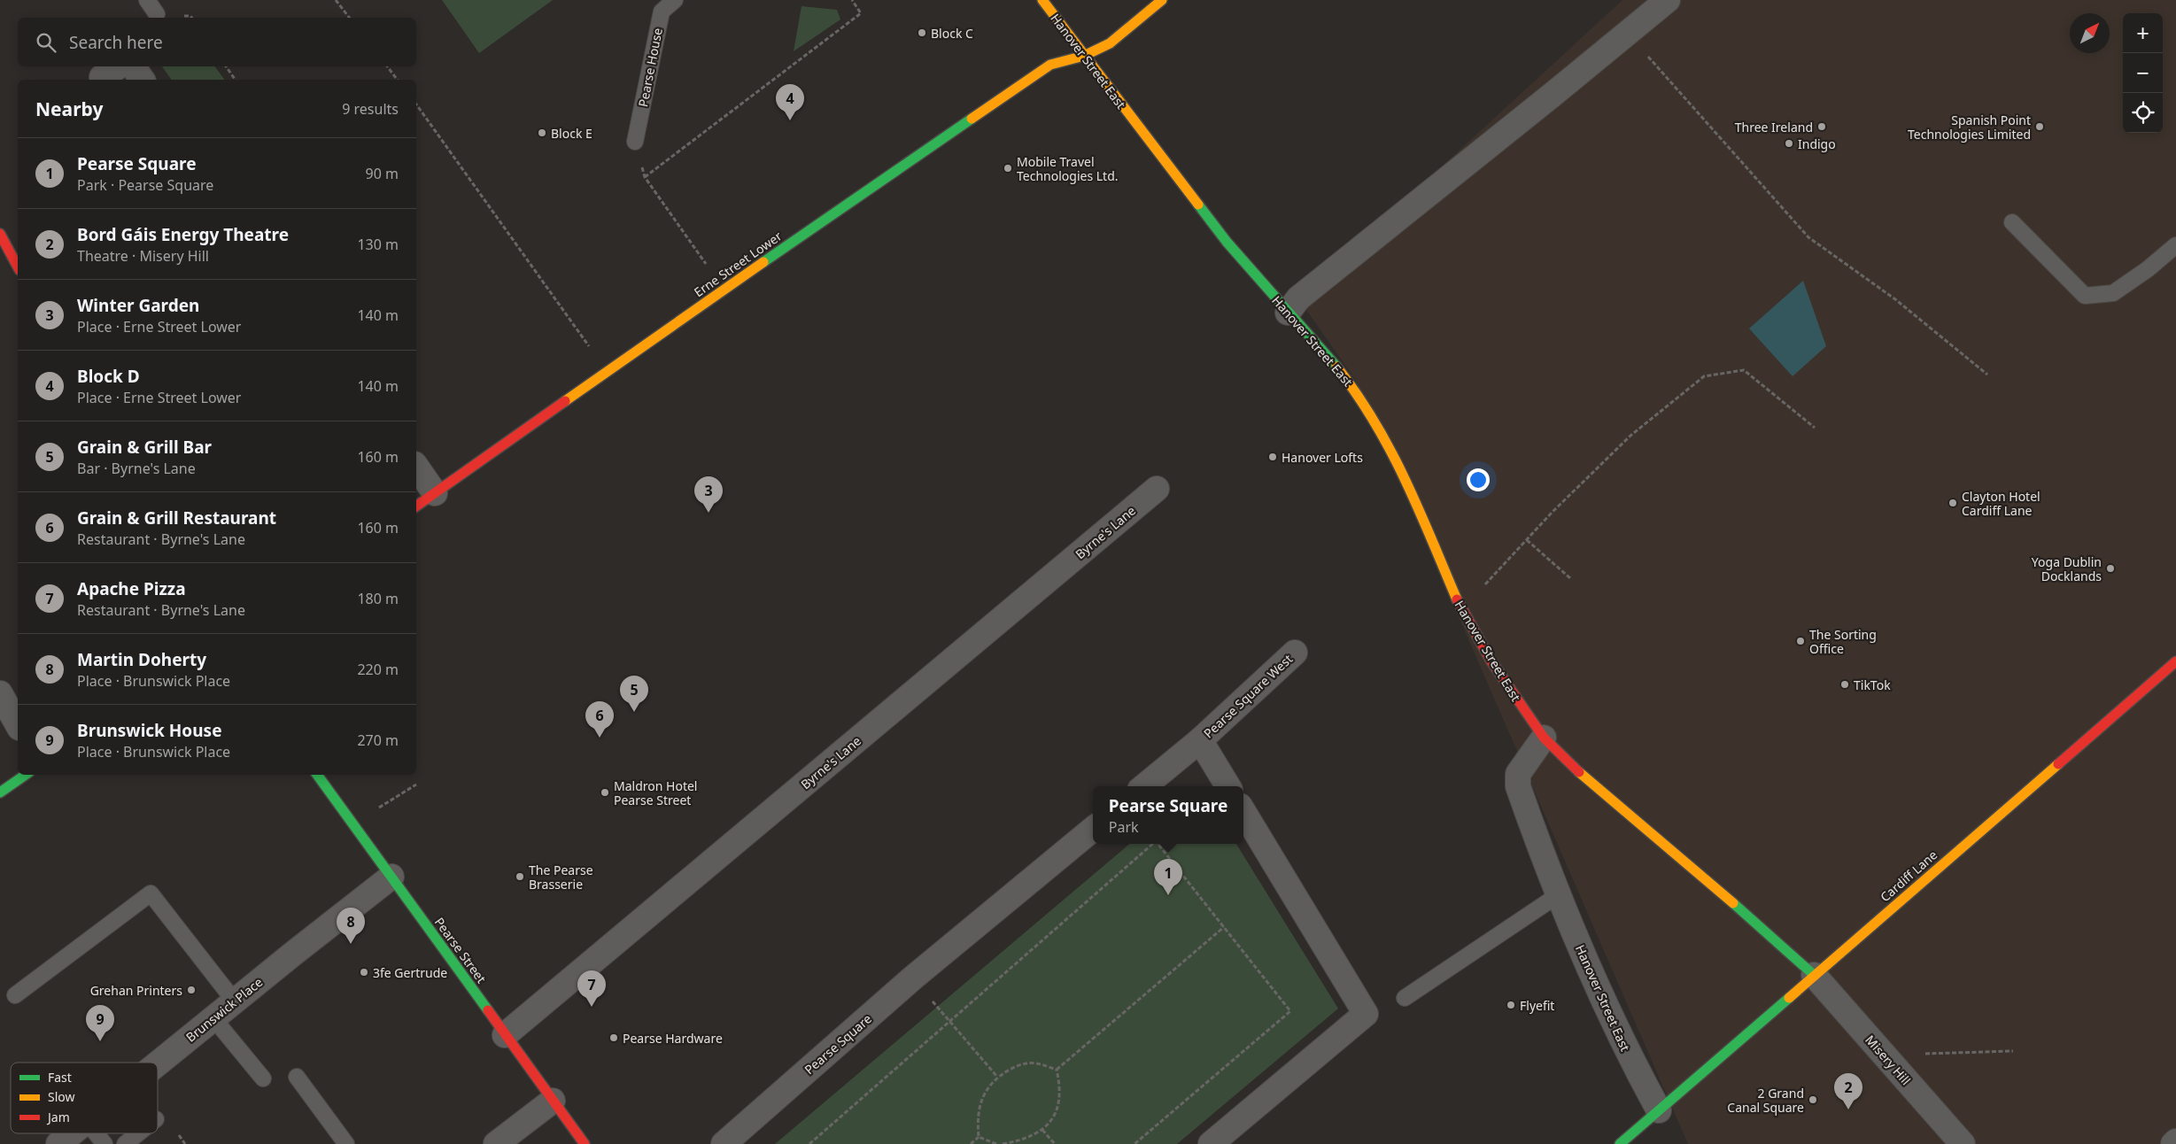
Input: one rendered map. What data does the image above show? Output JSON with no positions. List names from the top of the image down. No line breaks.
{"streets":{"street":["Hanover Street East","Erne Street Lower","Byrne's Lane","Pearse Square West","Cardiff Lane","Pearse Street","Brunswick Place","Pearse Square","Misery Hill"],"lane":["Pearse House"]},"crossings":[["Hanover Street East","Erne Street Lower"],["Hanover Street East","Cardiff Lane"],["Hanover Street East","Misery Hill"],["Byrne's Lane","Pearse Street"],["Cardiff Lane","Misery Hill"],["Pearse Street","Brunswick Place"]],"places":["Block C","Three Ireland","Spanish Point Technologies Limited","Block E","Indigo","Mobile Travel Technologies Ltd.","Hanover Lofts","Clayton Hotel Cardiff Lane","Yoga Dublin Docklands","The Sorting Office","TikTok","Maldron Hotel Pearse Street","The Pearse Brasserie","3fe Gertrude","Grehan Printers","Flyefit","Pearse Hardware","2 Grand Canal Square"],"legend":["Fast","Slow","Jam"],"north":"top right","page":{"map_buttons":["+","−"],"search":"Search here","heading":["Nearby","9 results"],"pins":["4","3","5","6","1","8","7","9","2"],"list":[{"mark":"1","name":"Pearse Square","note":"Park · Pearse Square","value":"90 m"},{"mark":"2","name":"Bord Gáis Energy Theatre","note":"Theatre · Misery Hill","value":"130 m"},{"mark":"3","name":"Winter Garden","note":"Place · Erne Street Lower","value":"140 m"},{"mark":"4","name":"Block D","note":"Place · Erne Street Lower","value":"140 m"},{"mark":"5","name":"Grain & Grill Bar","note":"Bar · Byrne's Lane","value":"160 m"},{"mark":"6","name":"Grain & Grill Restaurant","note":"Restaurant · Byrne's Lane","value":"160 m"},{"mark":"7","name":"Apache Pizza","note":"Restaurant · Byrne's Lane","value":"180 m"},{"mark":"8","name":"Martin Doherty","note":"Place · Brunswick Place","value":"220 m"},{"mark":"9","name":"Brunswick House","note":"Place · Brunswick Place","value":"270 m"}],"popup":["Pearse Square","Park"]}}
